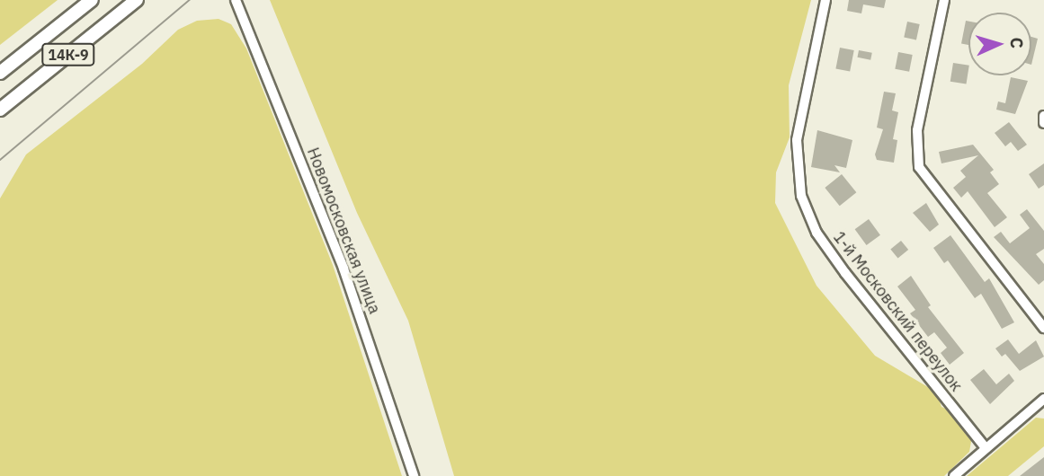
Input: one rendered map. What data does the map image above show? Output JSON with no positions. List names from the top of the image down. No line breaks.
{"streets":{"main road":["14К-9"],"street":["Новомосковская улица","1-й Московский переулок"]},"north":"right"}
